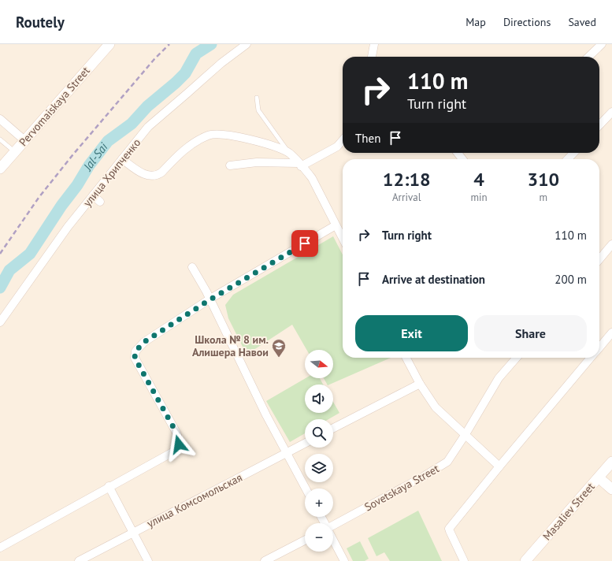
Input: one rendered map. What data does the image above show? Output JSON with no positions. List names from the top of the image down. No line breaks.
{"streets":{"main road":["Pervomaiskaya Street","Masaliev Street"],"street":["улица Хрипченко","Sovetskaya Street","улица Комсомольская"]},"water":["Jal-Sai"],"places":{"school or university":["Школа № 8 им. Алишера Навои"]},"north":"right","page":{"header":"Routely","nav":["Map","Directions","Saved"],"turn":["110 m","Turn right"],"then":"Then","eta":["12:18","Arrival","4","min","310","m"],"list":[{"name":"Turn right","value":"110 m"},{"name":"Arrive at destination","value":"200 m"}],"buttons":["Exit","Share"],"map_buttons":["+","−"]}}
